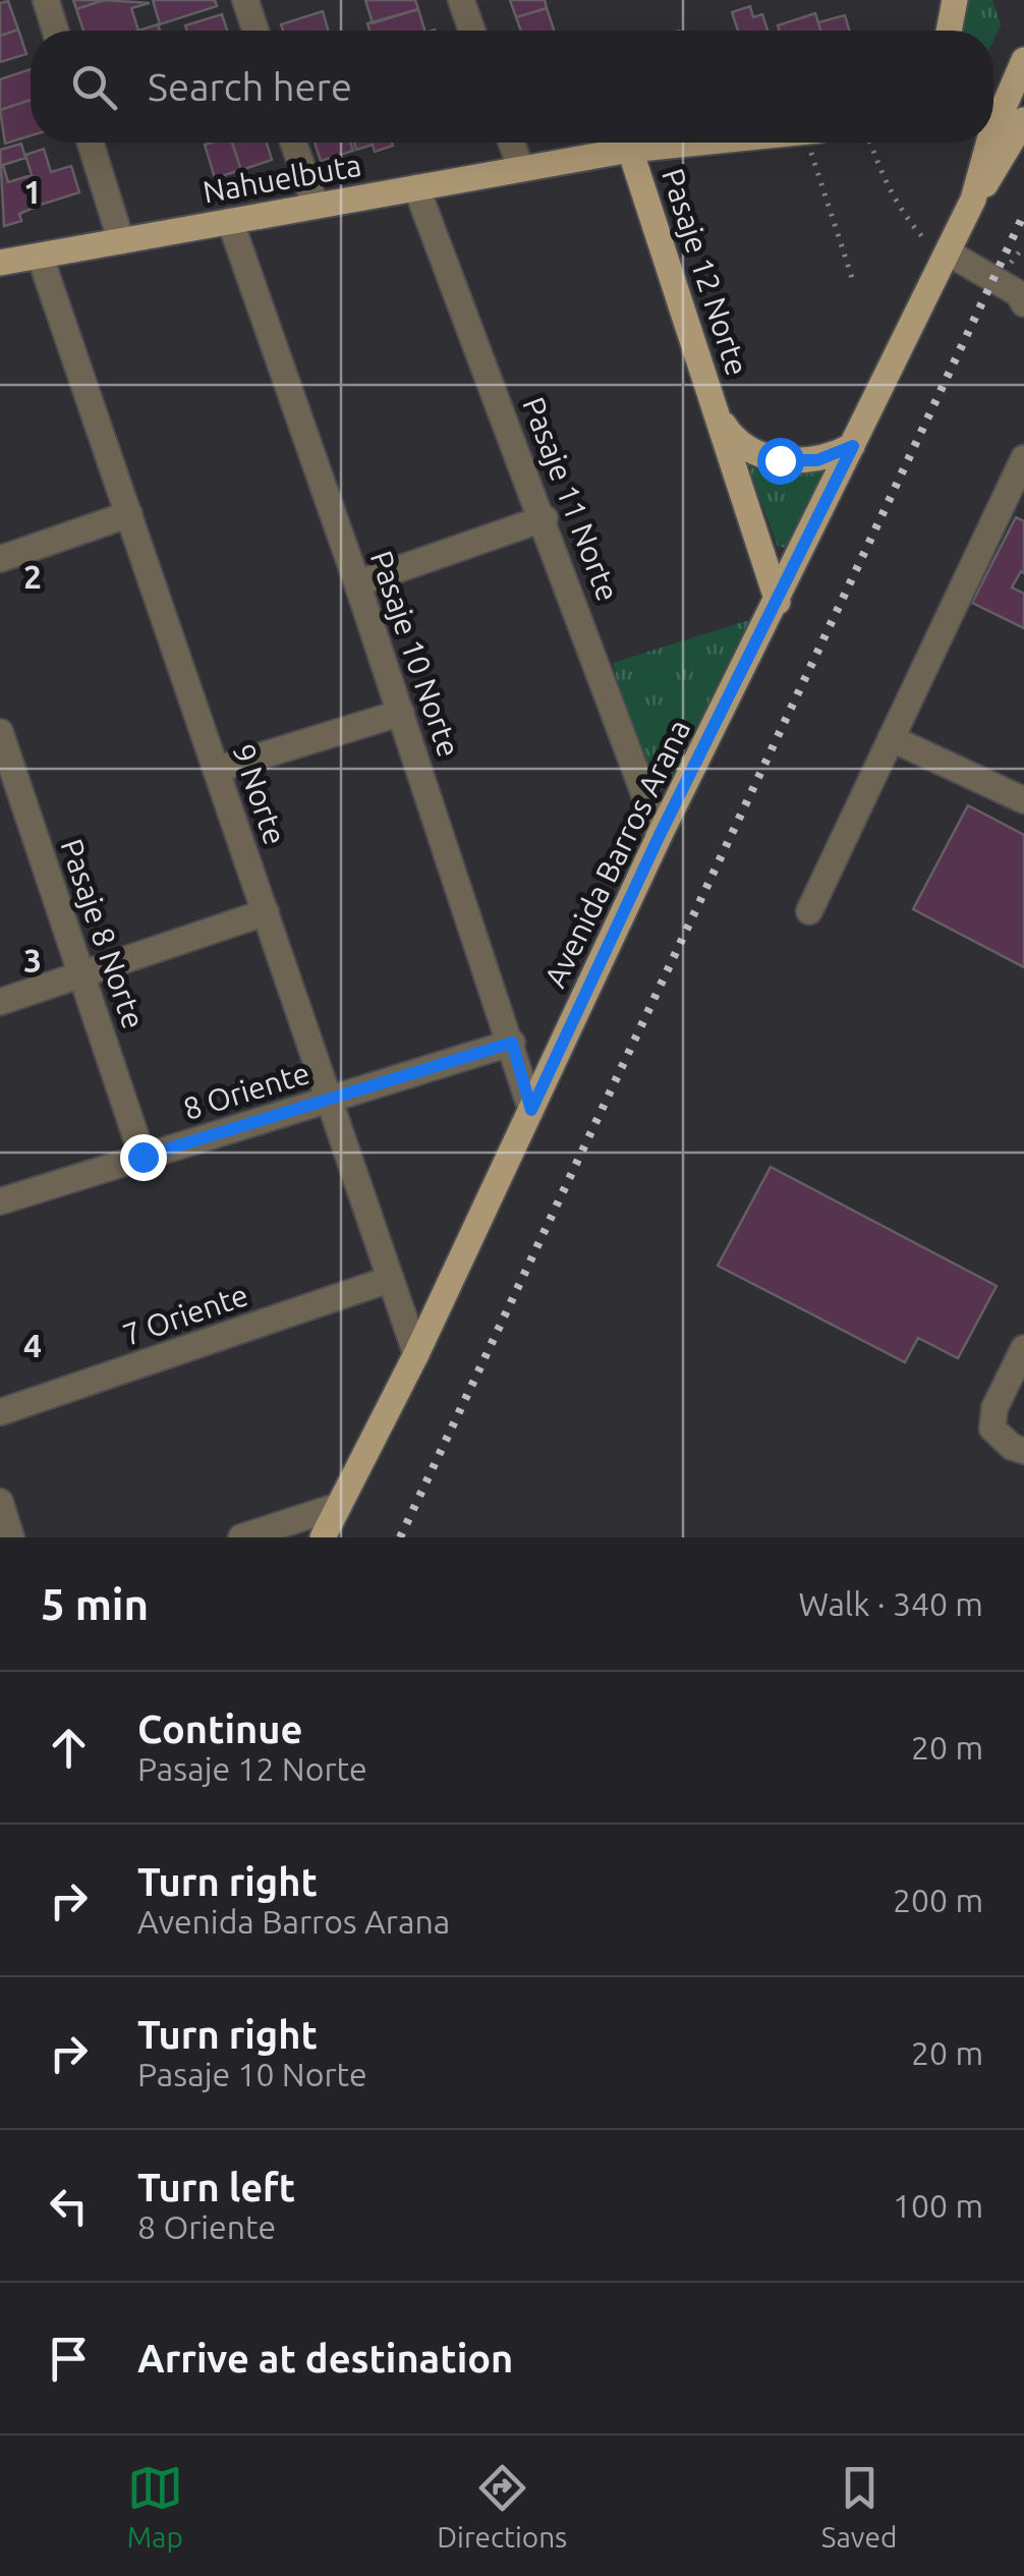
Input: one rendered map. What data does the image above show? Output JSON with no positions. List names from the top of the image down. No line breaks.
{"streets":{"main road":["Nahuelbuta","Pasaje 12 Norte","Avenida Barros Arana"],"street":["Pasaje 11 Norte","Pasaje 10 Norte","9 Norte","Pasaje 8 Norte","8 Oriente","7 Oriente"]},"crossings":[["Nahuelbuta","Pasaje 12 Norte"],["Nahuelbuta","Pasaje 11 Norte"],["Nahuelbuta","Pasaje 10 Norte"],["Nahuelbuta","9 Norte"],["Pasaje 12 Norte","Avenida Barros Arana"],["Pasaje 11 Norte","Avenida Barros Arana"],["Pasaje 10 Norte","Avenida Barros Arana"],["Pasaje 10 Norte","8 Oriente"],["9 Norte","Avenida Barros Arana"],["9 Norte","8 Oriente"],["9 Norte","7 Oriente"],["Pasaje 8 Norte","8 Oriente"]],"page":{"search":"Search here","heading":["5 min","Walk · 340 m"],"list":[["Continue","Pasaje 12 Norte","20 m"],["Turn right","Avenida Barros Arana","200 m"],["Turn right","Pasaje 10 Norte","20 m"],["Turn left","8 Oriente","100 m"],"Arrive at destination"],"nav":["Map","Directions","Saved"]},"grid":{"rows":["1","2","3","4"]}}
